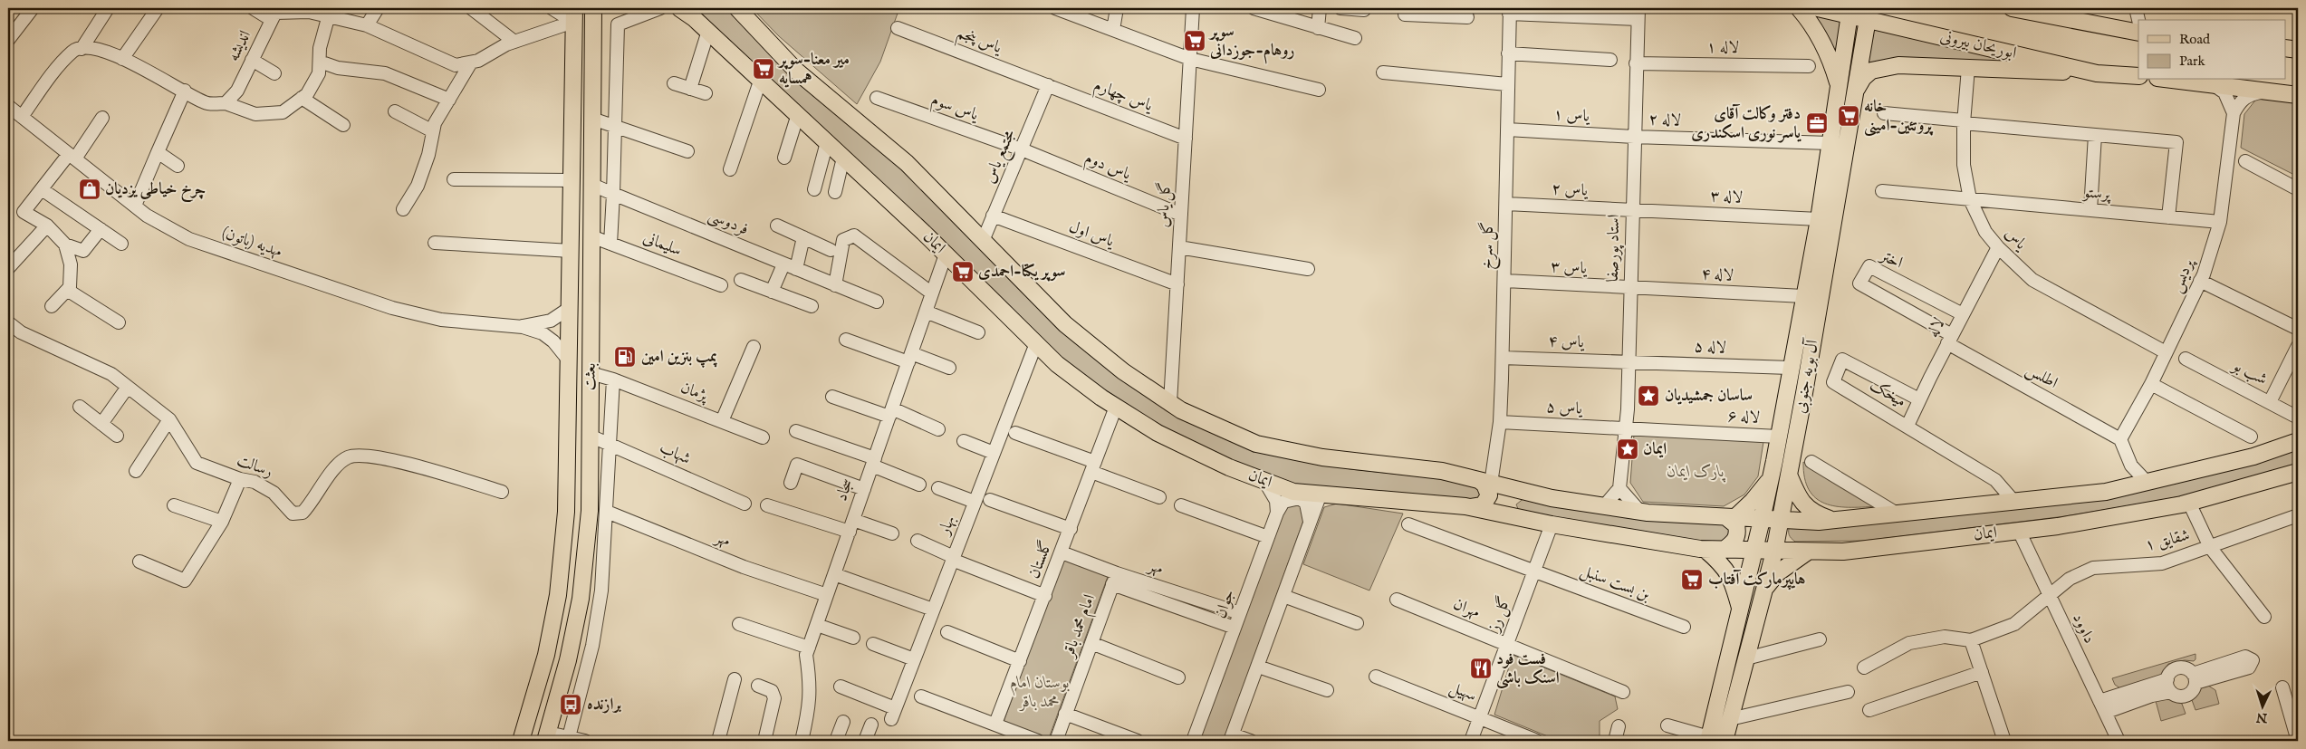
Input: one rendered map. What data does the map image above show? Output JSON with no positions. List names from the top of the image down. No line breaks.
{"streets":{"main road":["ابوریحان بیرونی","ایمان","بعثت","آل بویه جنوبی"],"street":["یاس پنجم","اندیشه","لاله ۱","یاس چهارم","یاس سوم","یاس ۱","لاله ۲","مجتمع یاس","یاس دوم","یاس ۲","پرستو","لاله ۳","گل یاس","فردوسی","یاس اول","یاس","مهدیه (باتون)","سلیمانی","گل سرخ","استاد پورصفا","اختر","یاس ۳","لاله ۴","پردیس","لاله","یاس ۴","لاله ۵","شب بو","اطلس","پژمان","میخک","یاس ۵","لاله ۶","شهاب","رسالت","سجاد","بهار","مهر","شقایق ۱","گلستان","بن بست سنبل","جوان","مهران","گل رز","امام محمد باقر","داوود","سهیل"]},"crossings":[["یاس پنجم","یاس چهارم"],["یاس پنجم","مجتمع یاس"],["ابوریحان بیرونی","آل بویه جنوبی"],["لاله ۱","استاد پورصفا"],["یاس چهارم","مجتمع یاس"],["یاس چهارم","گل یاس"],["یاس سوم","مجتمع یاس"],["یاس سوم","یاس دوم"],["یاس ۱","لاله ۲"],["یاس ۱","گل سرخ"],["یاس ۱","استاد پورصفا"],["لاله ۲","استاد پورصفا"],["لاله ۲","آل بویه جنوبی"],["مجتمع یاس","یاس دوم"],["مجتمع یاس","یاس اول"],["مجتمع یاس","ایمان"],["یاس دوم","گل یاس"],["یاس ۲","لاله ۳"],["یاس ۲","گل سرخ"],["یاس ۲","استاد پورصفا"],["پرستو","یاس"],["پرستو","پردیس"],["لاله ۳","استاد پورصفا"],["لاله ۳","آل بویه جنوبی"],["گل یاس","یاس اول"],["گل یاس","ایمان"],["فردوسی","بعثت"],["یاس","پردیس"],["یاس","لاله"],["مهدیه (باتون)","بعثت"],["ایمان","گل سرخ"],["ایمان","آل بویه جنوبی"],["ایمان","میخک"],["ایمان","سجاد"],["ایمان","بهار"],["ایمان","گلستان"],["ایمان","گل رز"],["ایمان","داوود"],["سلیمانی","بعثت"],["گل سرخ","یاس ۳"],["گل سرخ","یاس ۴"],["گل سرخ","یاس ۵"],["استاد پورصفا","یاس ۳"],["استاد پورصفا","لاله ۴"],["استاد پورصفا","یاس ۴"],["استاد پورصفا","لاله ۵"],["استاد پورصفا","یاس ۵"],["استاد پورصفا","لاله ۶"],["اختر","لاله"],["اختر","اطلس"],["یاس ۳","لاله ۴"],["لاله ۴","آل بویه جنوبی"],["پردیس","اطلس"],["لاله","اطلس"],["لاله","میخک"],["یاس ۴","لاله ۵"],["لاله ۵","آل بویه جنوبی"],["بعثت","پژمان"],["بعثت","شهاب"],["آل بویه جنوبی","لاله ۶"],["یاس ۵","لاله ۶"],["سجاد","مهر"],["مهر","گلستان"],["مهر","جوان"],["مهر","امام محمد باقر"],["شقایق ۱","داوود"],["بن بست سنبل","گل رز"],["مهران","گل رز"],["گل رز","سهیل"]],"parks":["پارک ایمان","بوستان امام محمد باقر"],"places":{"supermarket":["سوپر روهام-جوزدانی","میر معنا-سوپر همسایه","خانه پروتئین-امینی","سوپر یکتا-احمدی","هایپرمارکت آفتاب"],"office":["دفتر وکالت آقای یاسر نوری اسکندری"],"shop":["چرخ خیاطی یزدیان"],"fuel station":["پمپ بنزین امین"],"place":["ساسان جمشیدیان","ایمان"],"restaurant":["فست فود اسنک باشی"],"bus stop":["برازنده"]},"legend":["Road","Park"],"north":"bottom"}
